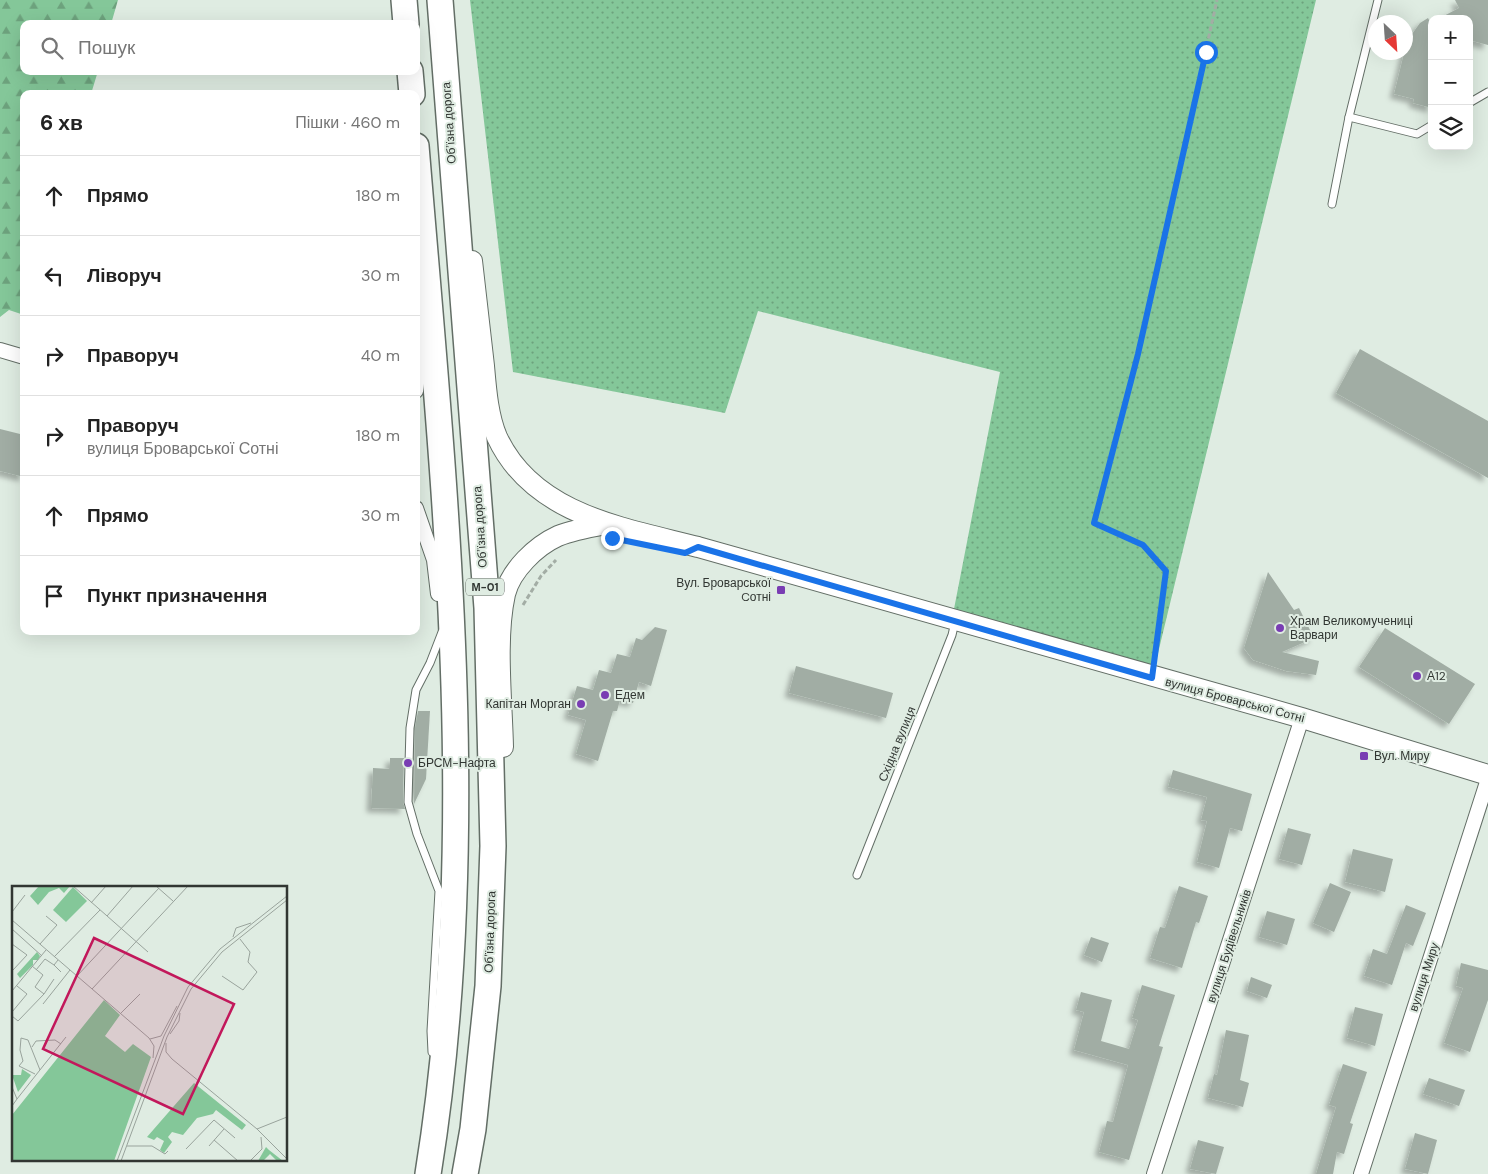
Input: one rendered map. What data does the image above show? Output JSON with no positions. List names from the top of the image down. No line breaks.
{"streets":{"highway":["Обʼїзна дорога","М-01"],"street":["вулиця Броварської Сотні","вулиця Будівельників","вулиця Миру"],"lane":["Східна вулиця"]},"crossings":[["Обʼїзна дорога","вулиця Броварської Сотні"],["вулиця Броварської Сотні","Східна вулиця"],["вулиця Броварської Сотні","вулиця Будівельників"]],"places":{"transit":["Вул. Броварської Cотні","Вул. Миру"],"other":["Храм Великомучениці Варвари","А12","Едем","Капітан Морган","БРСМ-Нафта"]},"north":"bottom right","page":{"map_buttons":["+","−"],"search":"Пошук","heading":["6 хв","Пішки · 460 m"],"list":[["Прямо","180 m"],["Ліворуч","30 m"],["Праворуч","40 m"],["Праворуч","вулиця Броварської Сотні","180 m"],["Прямо","30 m"],"Пункт призначення"]}}
